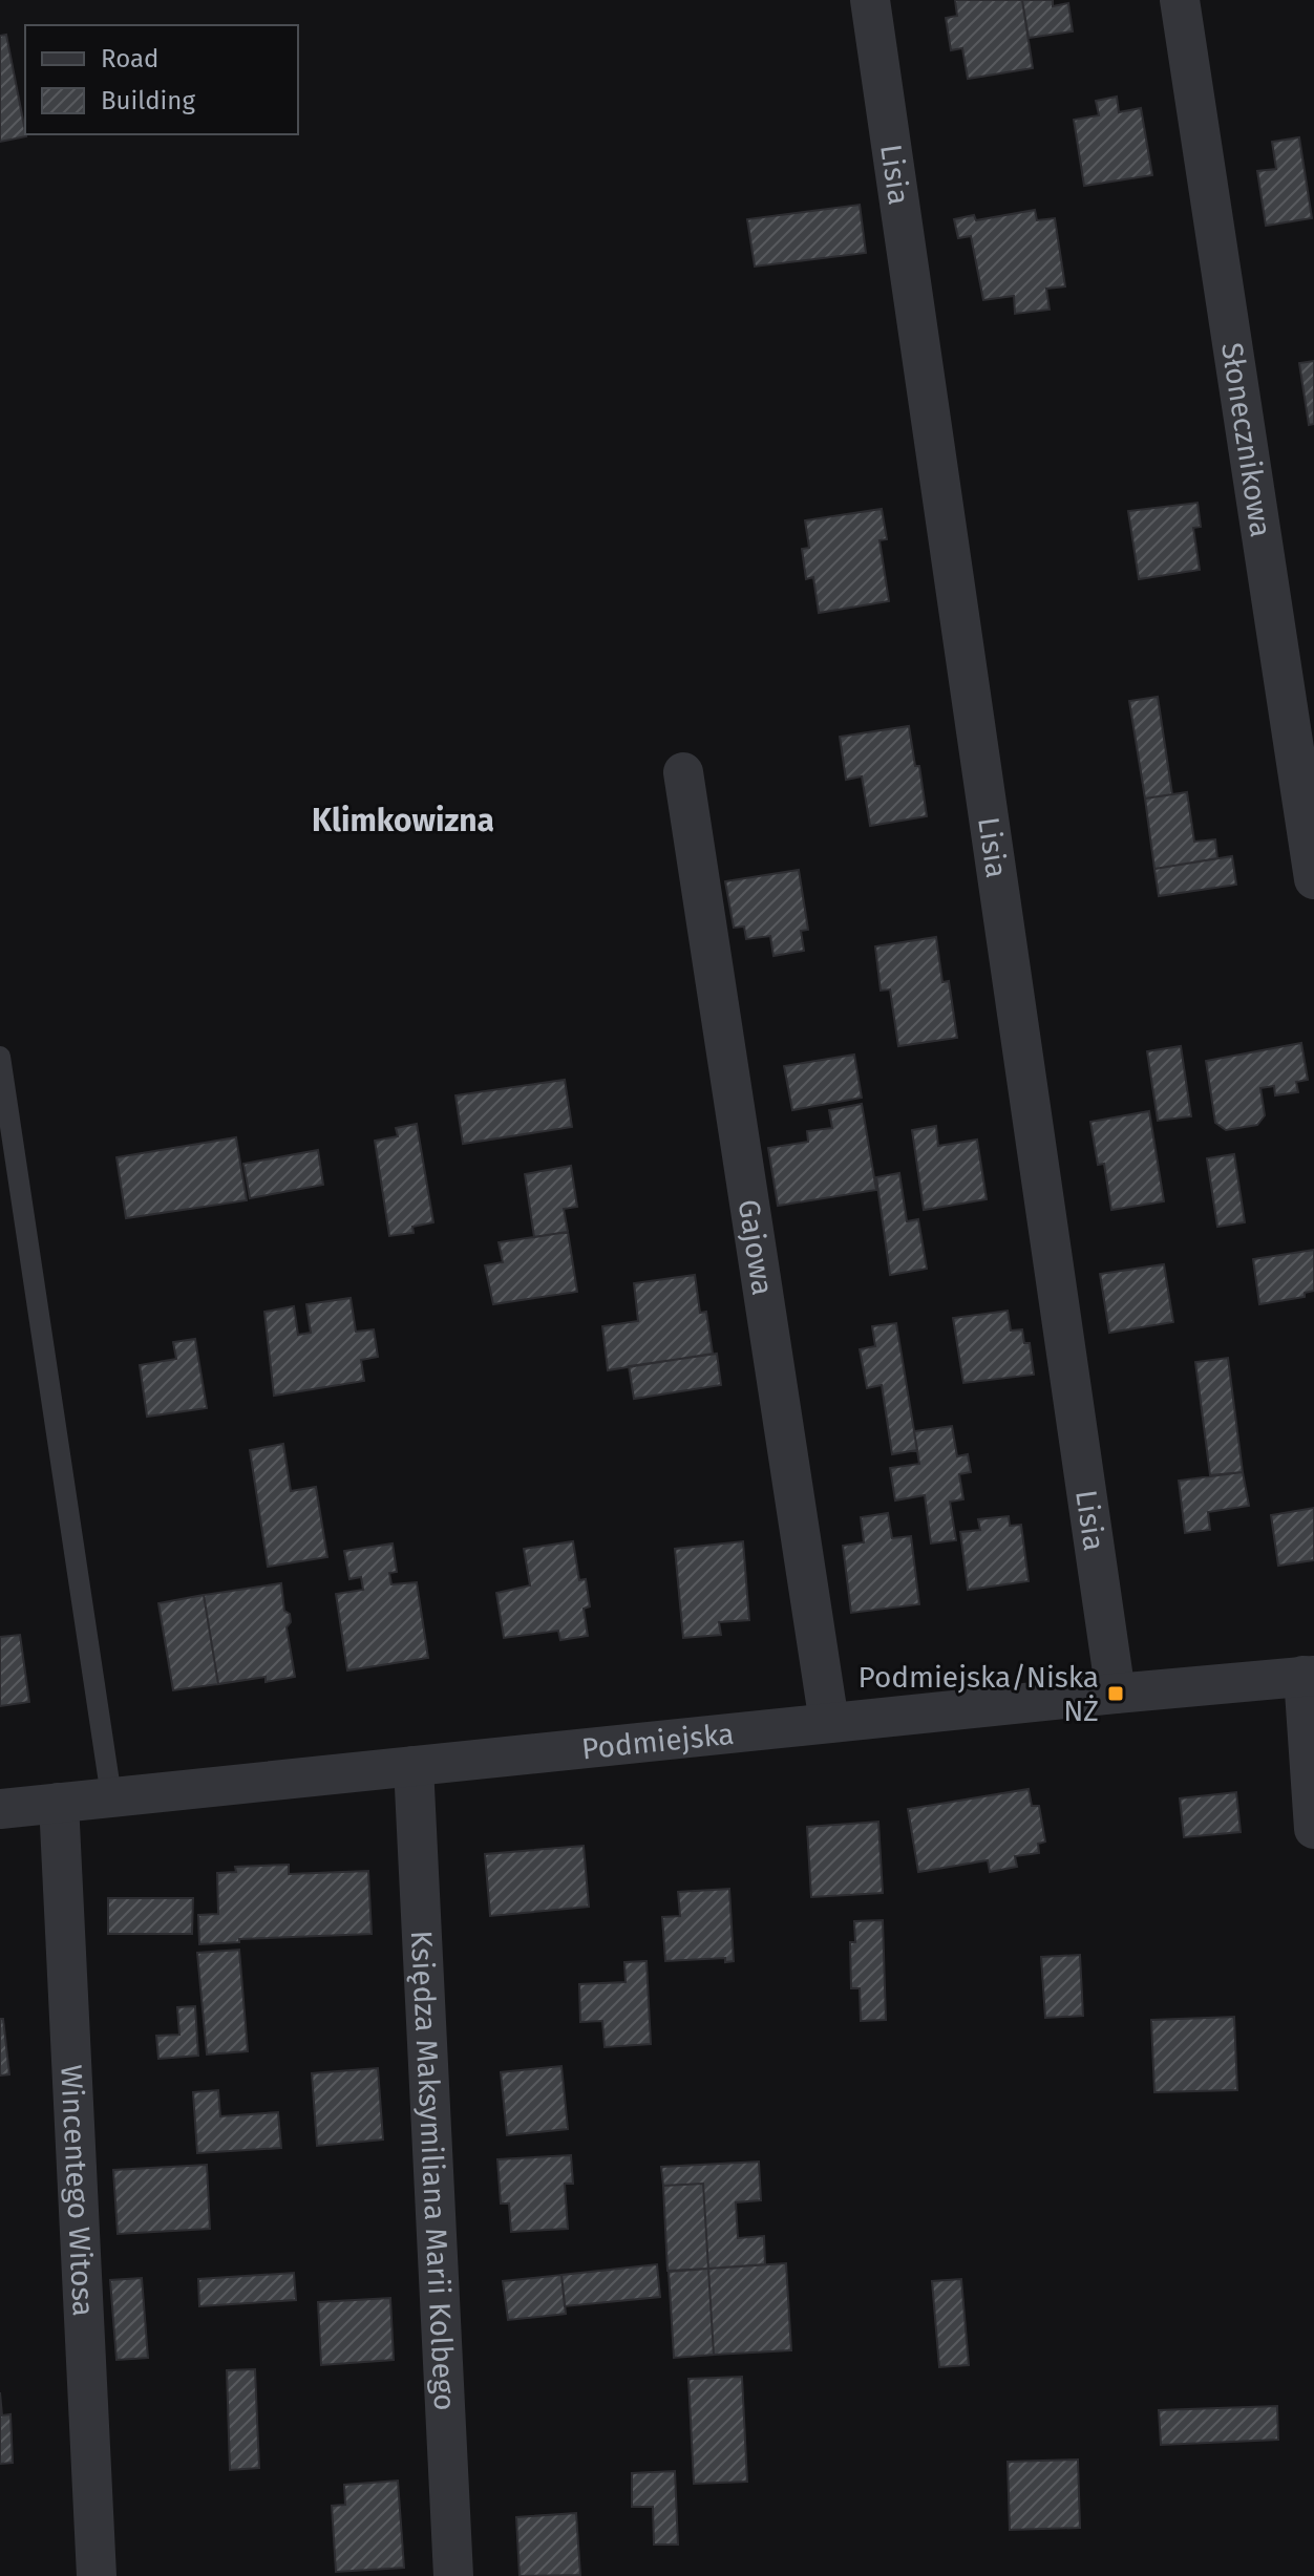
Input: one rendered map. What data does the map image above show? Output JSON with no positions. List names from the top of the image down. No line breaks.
{"streets":{"street":["Lisia","Słonecznikowa","Gajowa","Podmiejska","Księdza Maksymiliana Marii Kolbego","Wincentego Witosa"]},"crossings":[["Lisia","Podmiejska"],["Gajowa","Podmiejska"],["Podmiejska","Księdza Maksymiliana Marii Kolbego"],["Podmiejska","Wincentego Witosa"]],"districts":["Klimkowizna"],"places":{"transit":["Podmiejska/Niska NŻ"]},"legend":["Road","Building"]}
